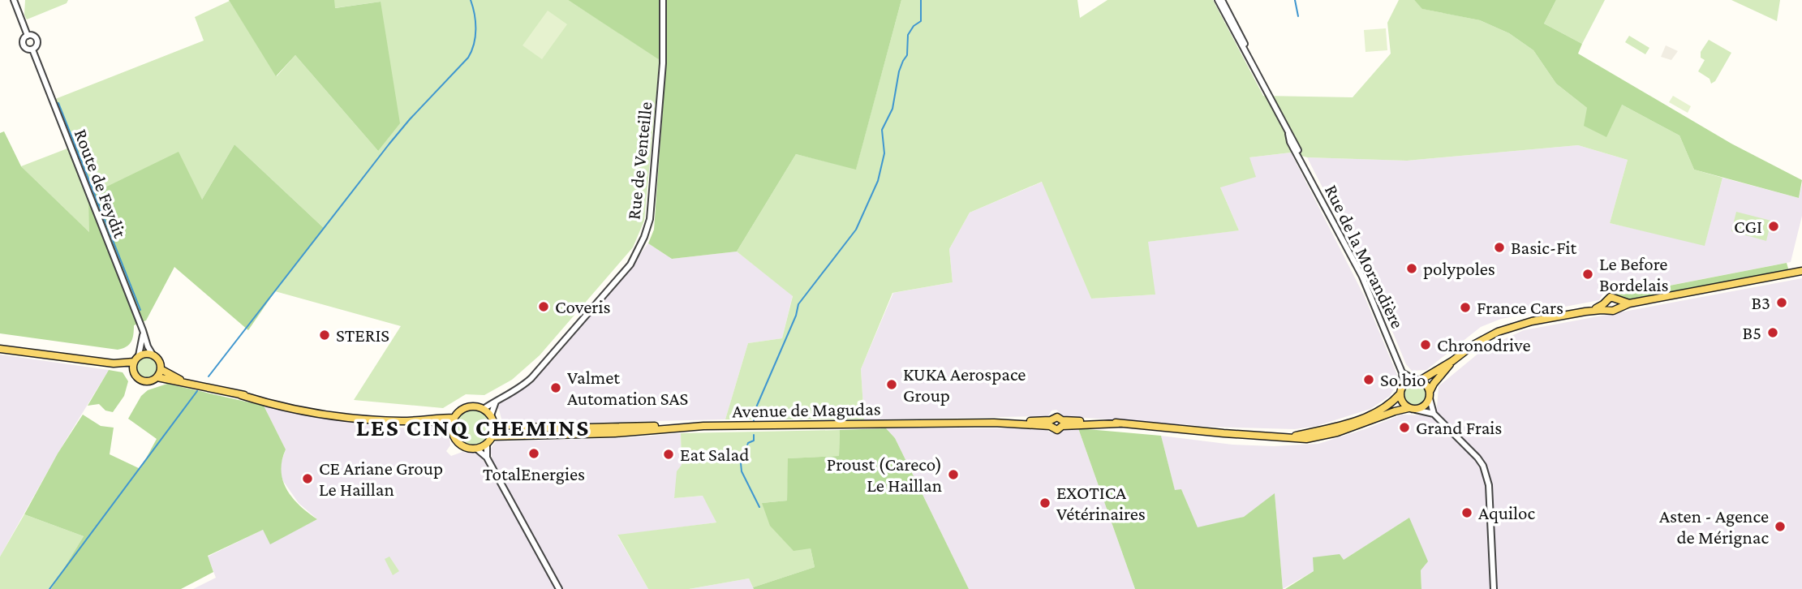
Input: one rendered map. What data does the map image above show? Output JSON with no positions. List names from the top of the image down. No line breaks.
{"streets":{"main road":["Avenue de Magudas"],"street":["Rue de Venteille","Route de Feydit","Rue de la Morandière"]},"crossings":[["Rue de Venteille","Avenue de Magudas"]],"districts":["LES CINQ CHEMINS"],"places":["CGI","Basic-Fit","polypoles","Le Before Bordelais","B3","Coveris","France Cars","B5","STERIS","Chronodrive","So.bio","KUKA Aerospace Group","Valmet Automation SAS","Grand Frais","TotalEnergies","Eat Salad","Proust (Careco) Le Haillan","CE Ariane Group Le Haillan","EXOTICA Vétérinaires","Aquiloc","Asten - Agence de Mérignac"]}
